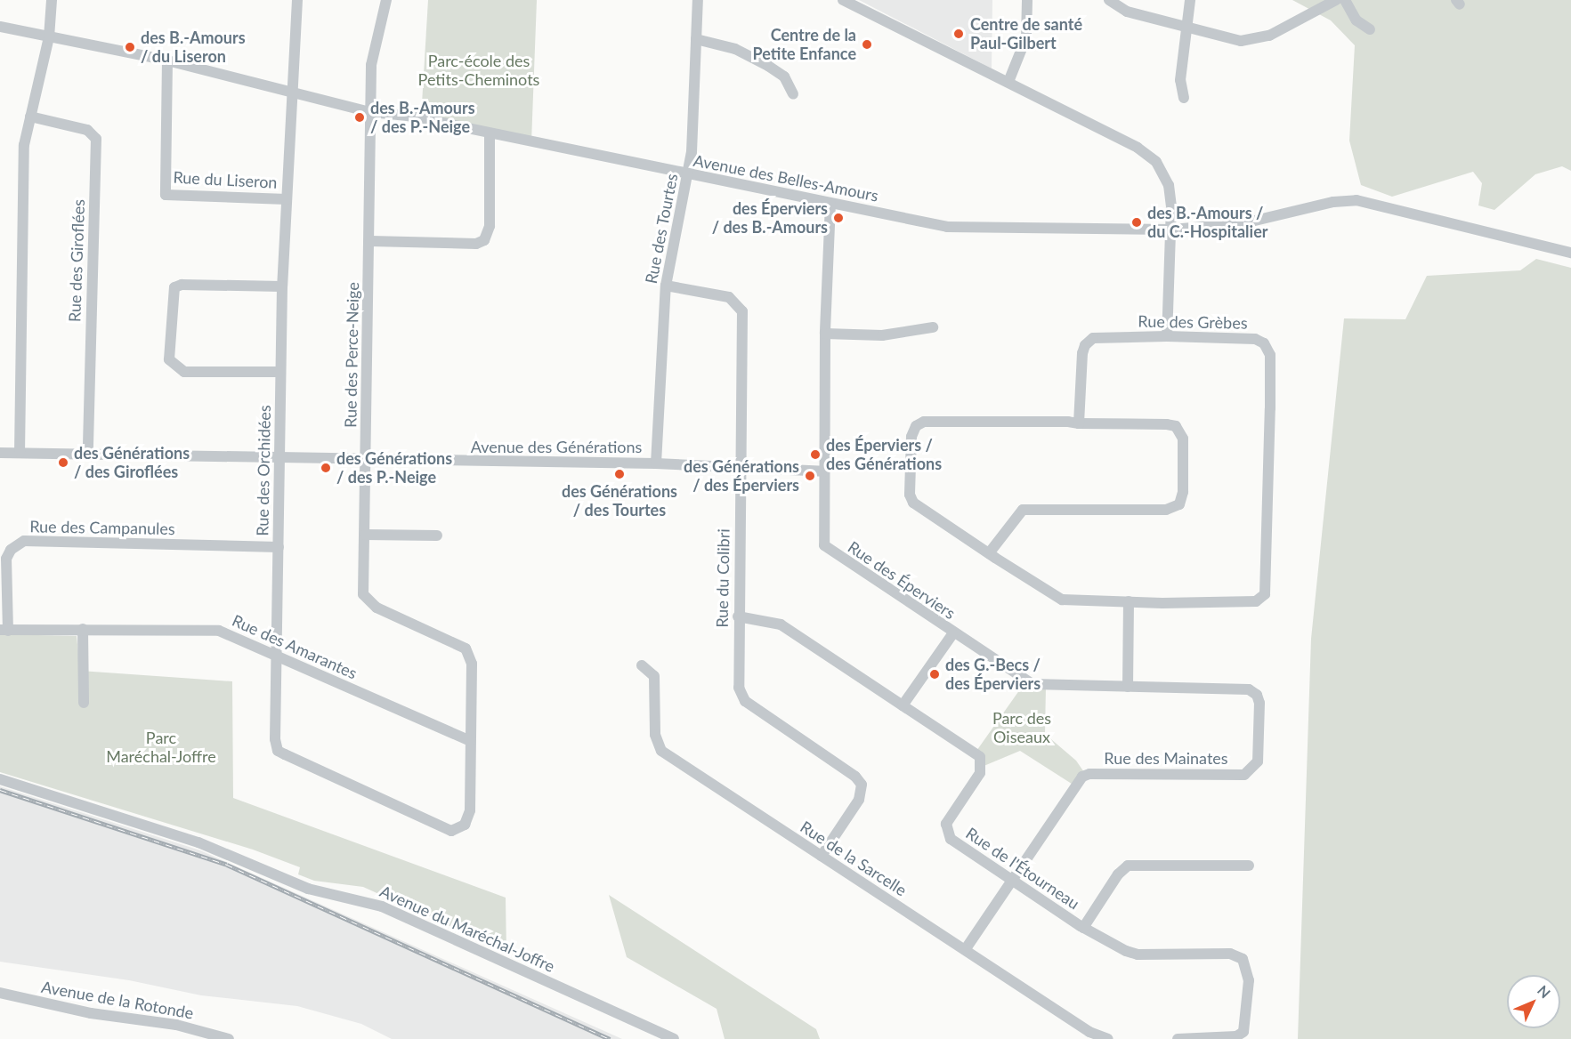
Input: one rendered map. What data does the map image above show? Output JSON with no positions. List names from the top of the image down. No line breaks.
{"streets":{"street":["Avenue des Belles-Amours","Rue du Liseron","Rue des Tourtes","Rue des Giroflées","Rue des Grèbes","Rue des Perce-Neige","Avenue des Générations","Rue des Orchidées","Rue des Campanules","Rue du Colibri","Rue des Éperviers","Rue des Amarantes","Rue des Mainates","Rue de la Sarcelle","Rue de l'Étourneau","Avenue du Maréchal-Joffre","Avenue de la Rotonde"]},"crossings":[["Avenue des Belles-Amours","Rue du Liseron"],["Avenue des Belles-Amours","Rue des Tourtes"],["Avenue des Belles-Amours","Rue des Perce-Neige"],["Avenue des Belles-Amours","Rue des Orchidées"],["Avenue des Belles-Amours","Rue des Éperviers"],["Rue du Liseron","Rue des Orchidées"],["Rue des Tourtes","Avenue des Générations"],["Rue des Tourtes","Rue du Colibri"],["Rue des Giroflées","Avenue des Générations"],["Rue des Perce-Neige","Avenue des Générations"],["Rue des Perce-Neige","Rue des Orchidées"],["Rue des Perce-Neige","Rue des Amarantes"],["Avenue des Générations","Rue des Orchidées"],["Avenue des Générations","Rue du Colibri"],["Avenue des Générations","Rue des Éperviers"],["Rue des Orchidées","Rue des Campanules"],["Rue des Orchidées","Rue des Amarantes"],["Rue des Campanules","Rue des Amarantes"],["Rue du Colibri","Rue de la Sarcelle"],["Rue du Colibri","Rue de l'Étourneau"],["Rue des Éperviers","Rue des Mainates"],["Rue des Mainates","Rue de la Sarcelle"],["Rue des Mainates","Rue de l'Étourneau"]],"parks":["Parc-école des Petits-Cheminots","Parc des Oiseaux","Parc Maréchal-Joffre"],"places":["Centre de santé Paul-Gilbert","Centre de la Petite Enfance","des B.-Amours / du Liseron","des B.-Amours / des P.-Neige","des Éperviers / des B.-Amours","des B.-Amours / du C.-Hospitalier","des Éperviers / des Générations","des Générations / des Giroflées","des Générations / des P.-Neige","des Générations / des Tourtes","des Générations / des Éperviers","des G.-Becs / des Éperviers"],"north":"top right"}
